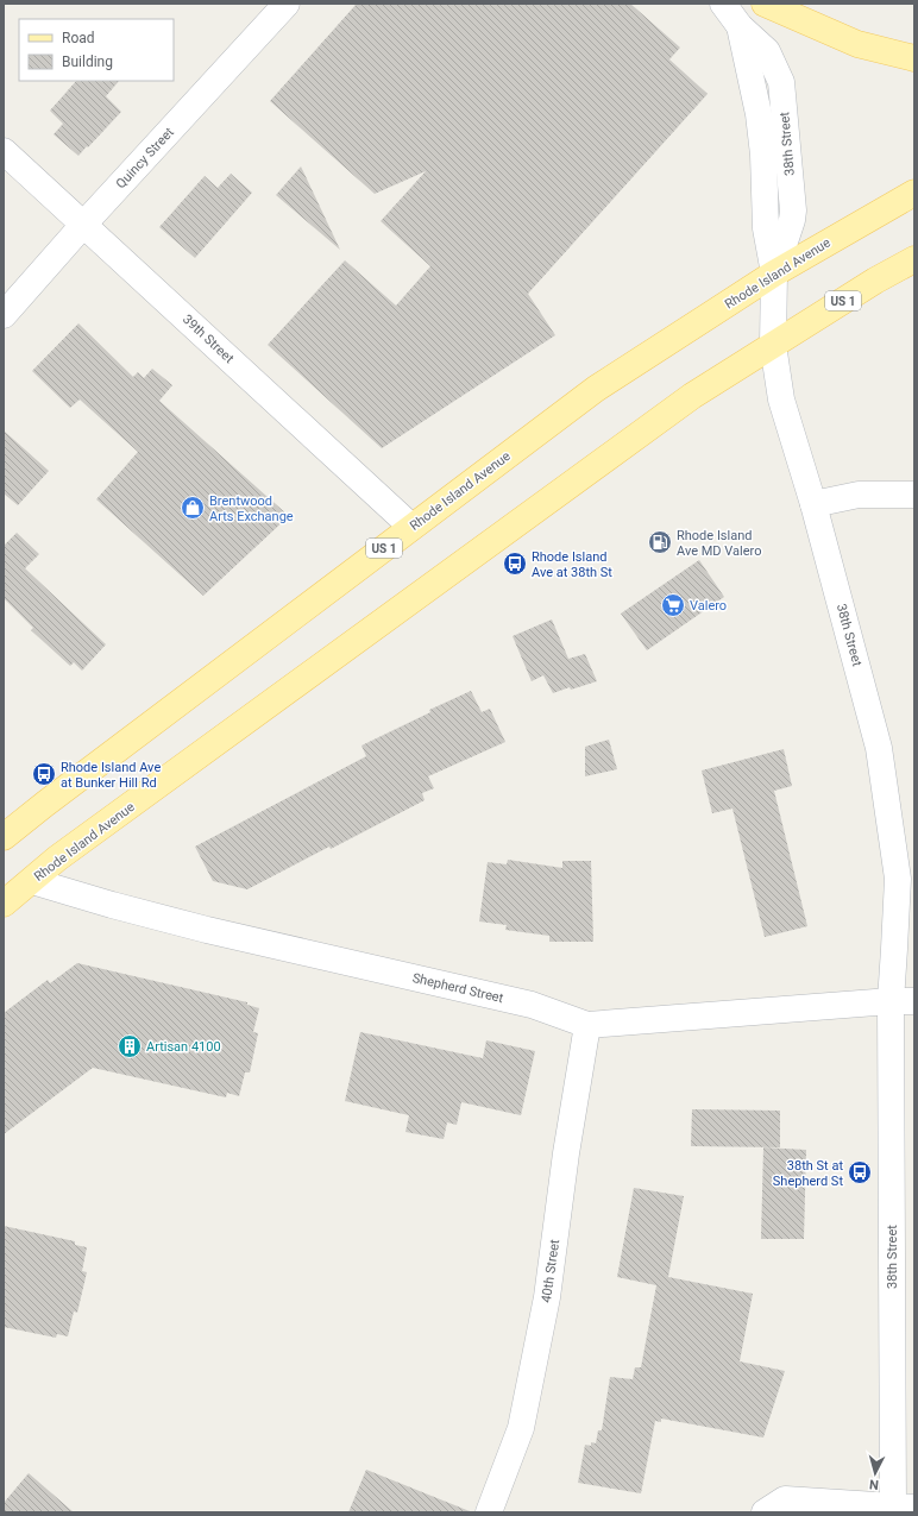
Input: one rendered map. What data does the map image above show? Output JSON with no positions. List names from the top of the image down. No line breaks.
{"streets":{"main road":["Rhode Island Avenue","US 1"],"street":["38th Street","Quincy Street","39th Street","Shepherd Street","40th Street"]},"crossings":[["38th Street","Rhode Island Avenue"],["38th Street","Shepherd Street"],["Quincy Street","39th Street"],["Rhode Island Avenue","39th Street"],["Rhode Island Avenue","Shepherd Street"],["Shepherd Street","40th Street"]],"places":{"shop":["Brentwood Arts Exchange"],"fuel station":["Rhode Island Ave MD Valero"],"bus stop":["Rhode Island Ave at 38th St","Rhode Island Ave at Bunker Hill Rd","38th St at Shepherd St"],"supermarket":["Valero"],"building":["Artisan 4100"]},"legend":["Road","Building"],"north":"bottom"}
